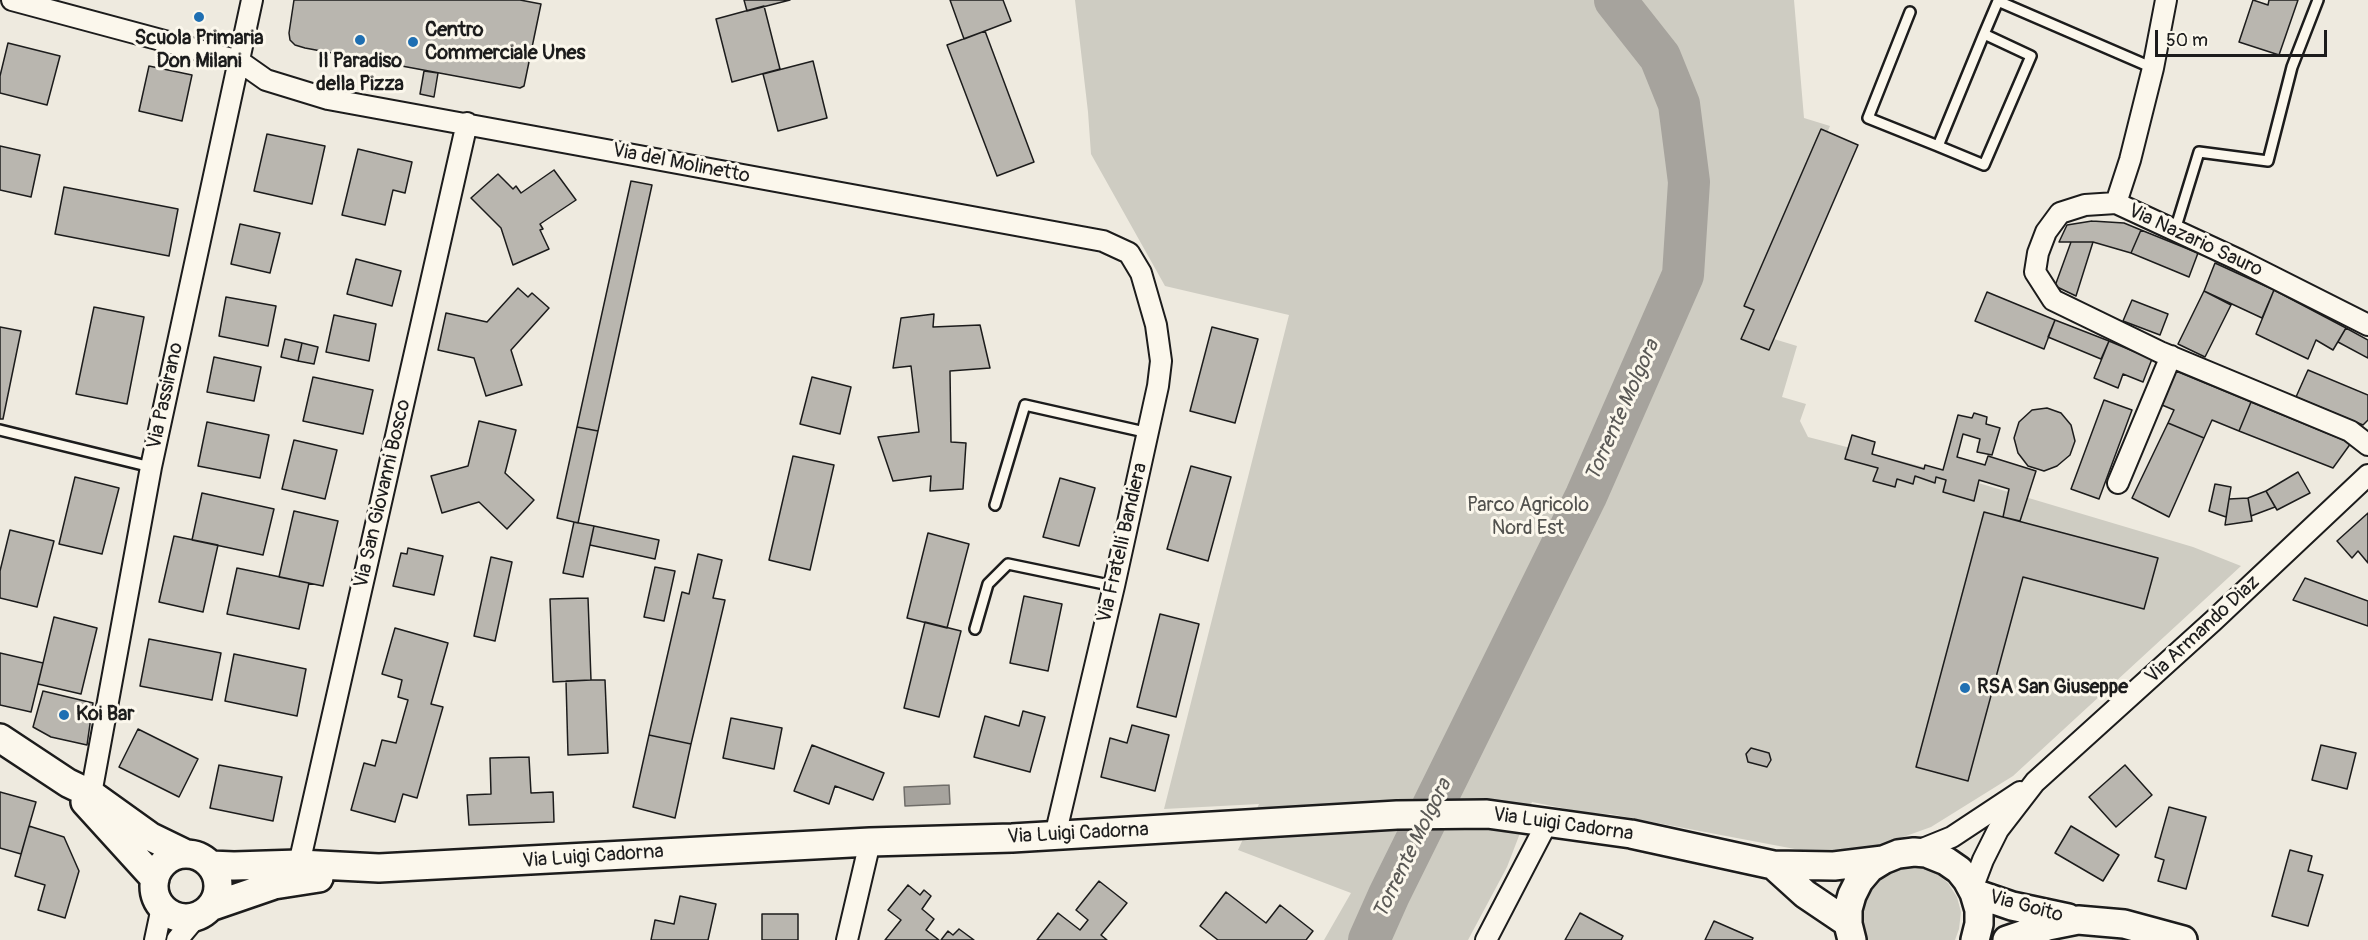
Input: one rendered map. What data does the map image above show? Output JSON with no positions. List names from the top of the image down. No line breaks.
{"streets":{"street":["Via del Molinetto","Via Nazario Sauro","Via Passirano","Via San Giovanni Bosco","Via Fratelli Bandiera","Via Armando Diaz","Via Luigi Cadorna","Via Goito"]},"crossings":[["Via del Molinetto","Via Passirano"],["Via del Molinetto","Via San Giovanni Bosco"],["Via del Molinetto","Via Fratelli Bandiera"],["Via San Giovanni Bosco","Via Luigi Cadorna"],["Via Fratelli Bandiera","Via Luigi Cadorna"],["Via Armando Diaz","Via Luigi Cadorna"],["Via Armando Diaz","Via Goito"]],"water":["Torrente Molgora"],"parks":["Parco Agricolo Nord Est"],"places":["Scuola Primaria Don Milani","Il Paradiso della Pizza","Centro Commerciale Unes","RSA San Giuseppe","Koi Bar"],"scale_bar":"50 m"}
